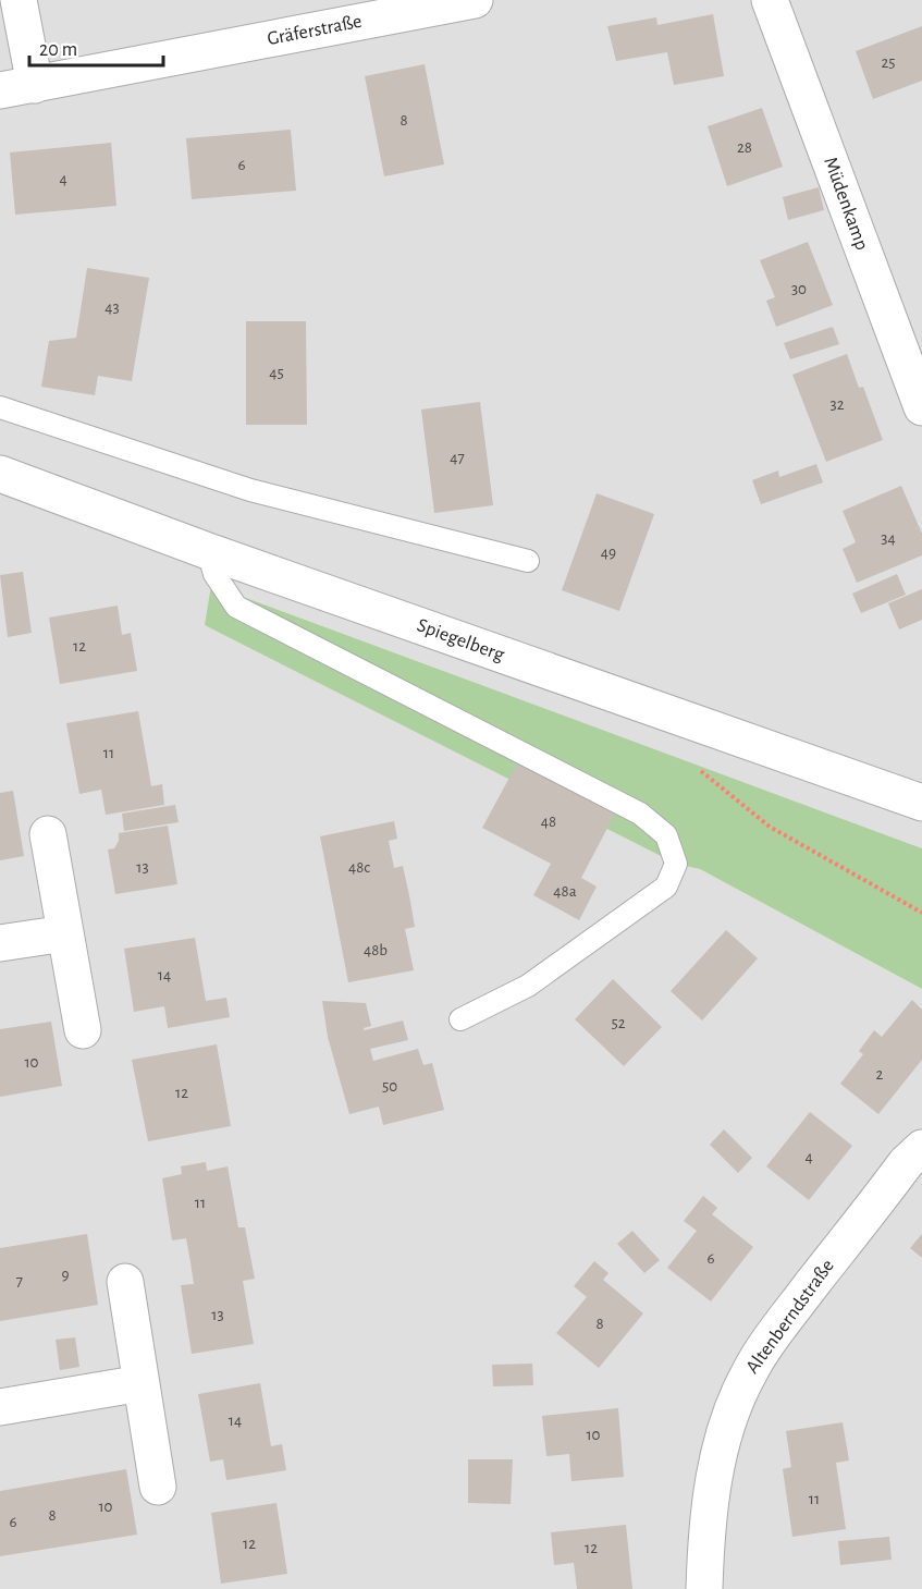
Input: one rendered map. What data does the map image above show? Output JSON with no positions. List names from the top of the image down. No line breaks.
{"streets":{"street":["Gräferstraße","Müdenkamp","Spiegelberg","Altenberndstraße"]},"house_numbers":["25","8","28","6","4","30","43","45","32","47","34","49","12","11","48","13","48c","48a","48b","14","52","10","2","50","12","4","11","6","9","7","13","8","14","10","11","10","8","6","12","12"],"scale_bar":"20 m"}
